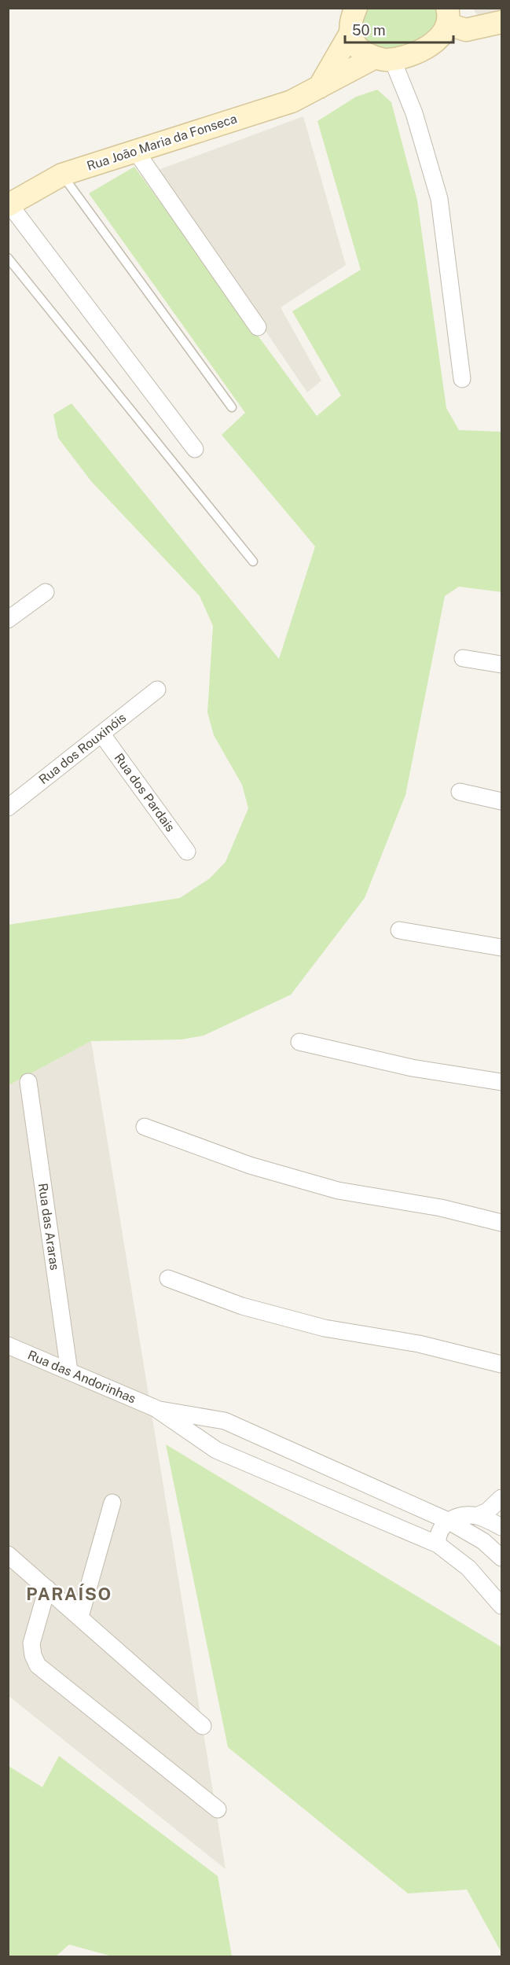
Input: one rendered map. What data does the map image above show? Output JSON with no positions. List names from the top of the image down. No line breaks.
{"streets":{"main road":["Rua João Maria da Fonseca"],"street":["Rua dos Rouxinóis","Rua dos Pardais","Rua das Araras","Rua das Andorinhas"]},"crossings":[["Rua dos Rouxinóis","Rua dos Pardais"],["Rua das Araras","Rua das Andorinhas"]],"districts":["PARAÍSO"],"scale_bar":"50 m"}
